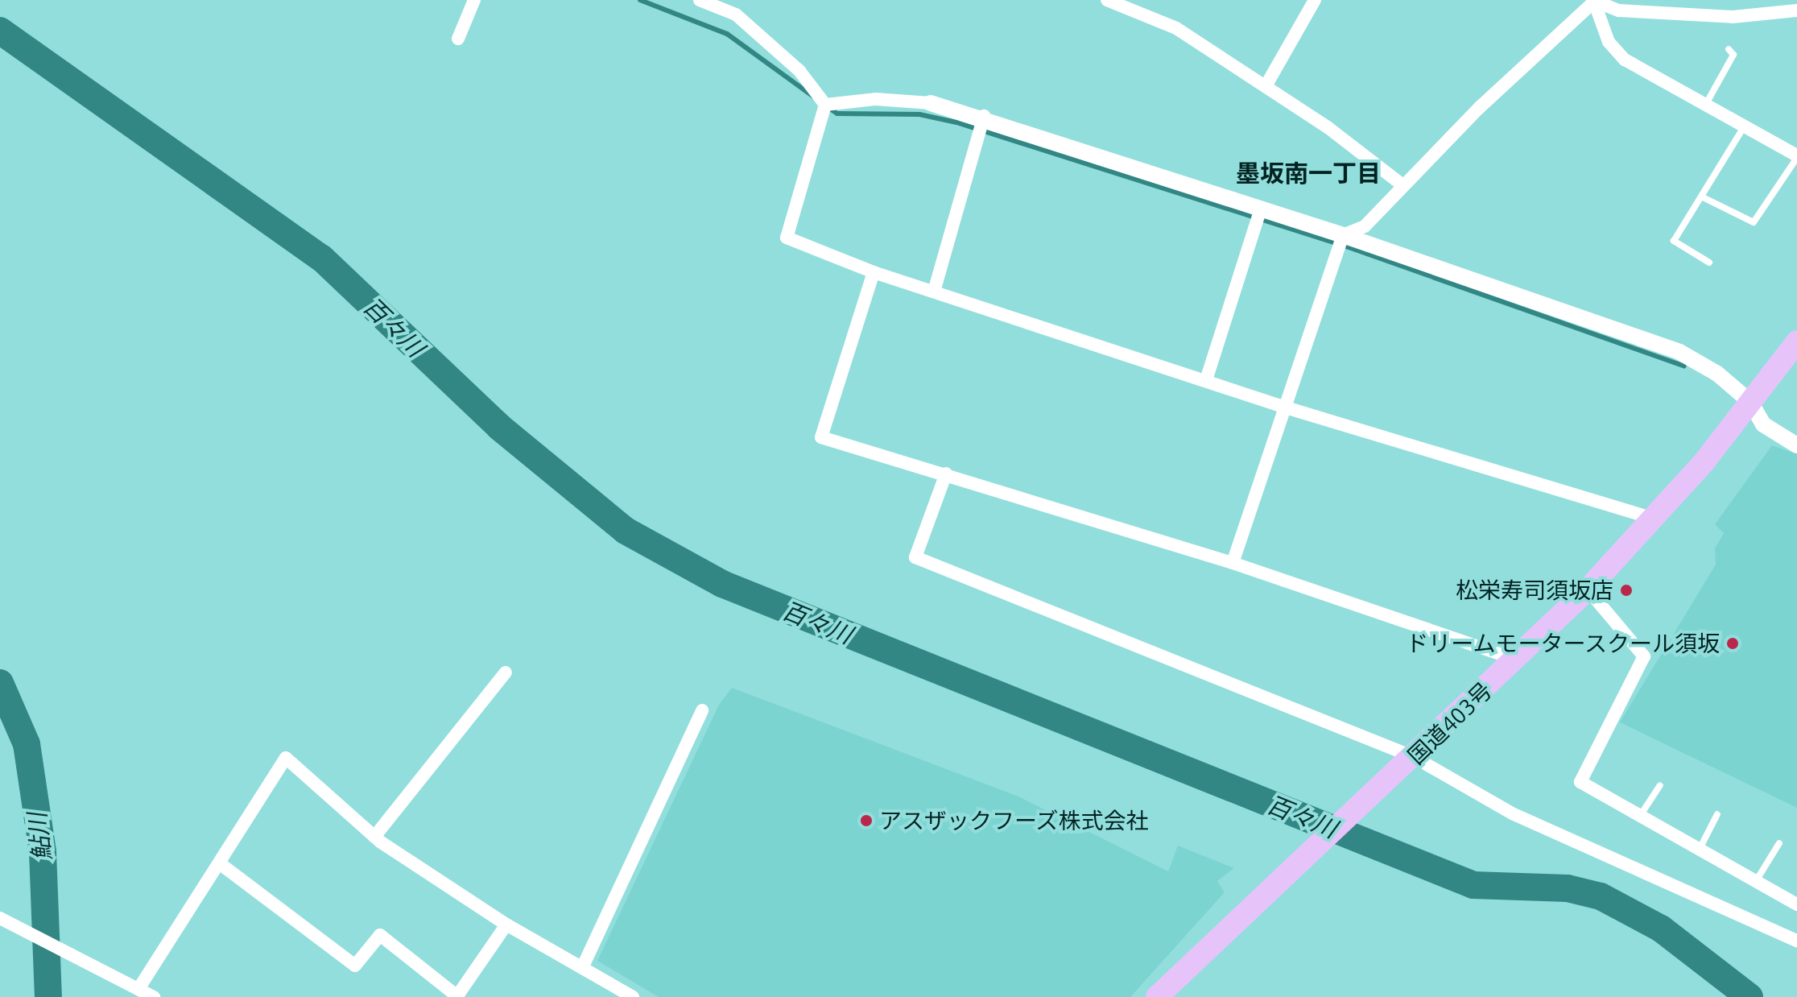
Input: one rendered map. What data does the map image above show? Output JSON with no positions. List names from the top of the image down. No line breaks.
{"streets":{"highway":["国道403号"]},"districts":["墨坂南一丁目"],"water":["百々川","鮎川"],"places":["松栄寿司須坂店","ドリームモータースクール須坂","アスザックフーズ株式会社"]}
